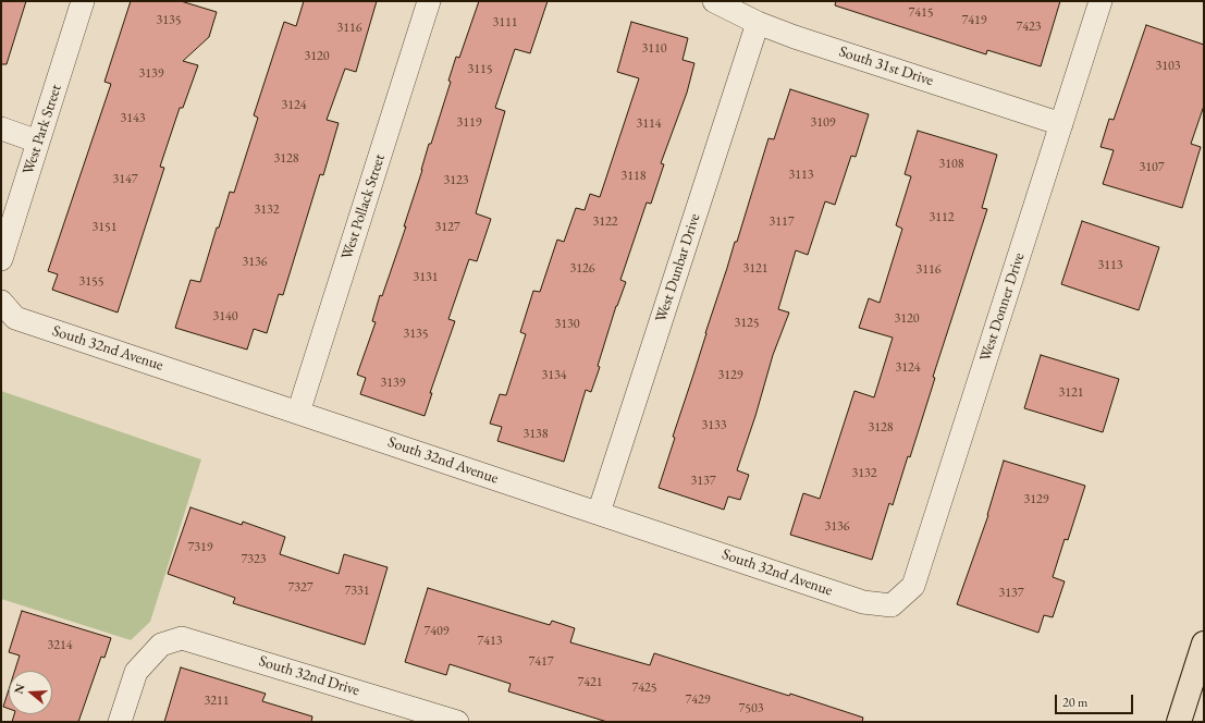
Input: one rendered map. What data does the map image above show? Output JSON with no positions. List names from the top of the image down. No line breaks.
{"streets":{"street":["South 31st Drive","West Park Street","West Pollack Street","West Dunbar Drive","West Donner Drive","South 32nd Avenue","South 32nd Drive"]},"crossings":[["South 31st Drive","West Dunbar Drive"],["South 31st Drive","West Donner Drive"],["West Pollack Street","South 32nd Avenue"],["West Dunbar Drive","South 32nd Avenue"],["West Donner Drive","South 32nd Avenue"]],"house_numbers":["7415","3135","7419","3111","7423","3116","3110","3120","3103","3115","3139","3124","3143","3119","3109","3114","3128","3108","3107","3113","3118","3147","3123","3132","3112","3122","3117","3151","3127","3136","3113","3126","3121","3116","3131","3155","3140","3120","3125","3130","3135","3124","3134","3129","3139","3121","3133","3128","3138","3132","3137","3129","3136","7319","7323","7327","7331","3137","7409","7413","3214","7417","7421","7425","7429","3211","7503"],"scale_bar":"20 m","north":"left"}
